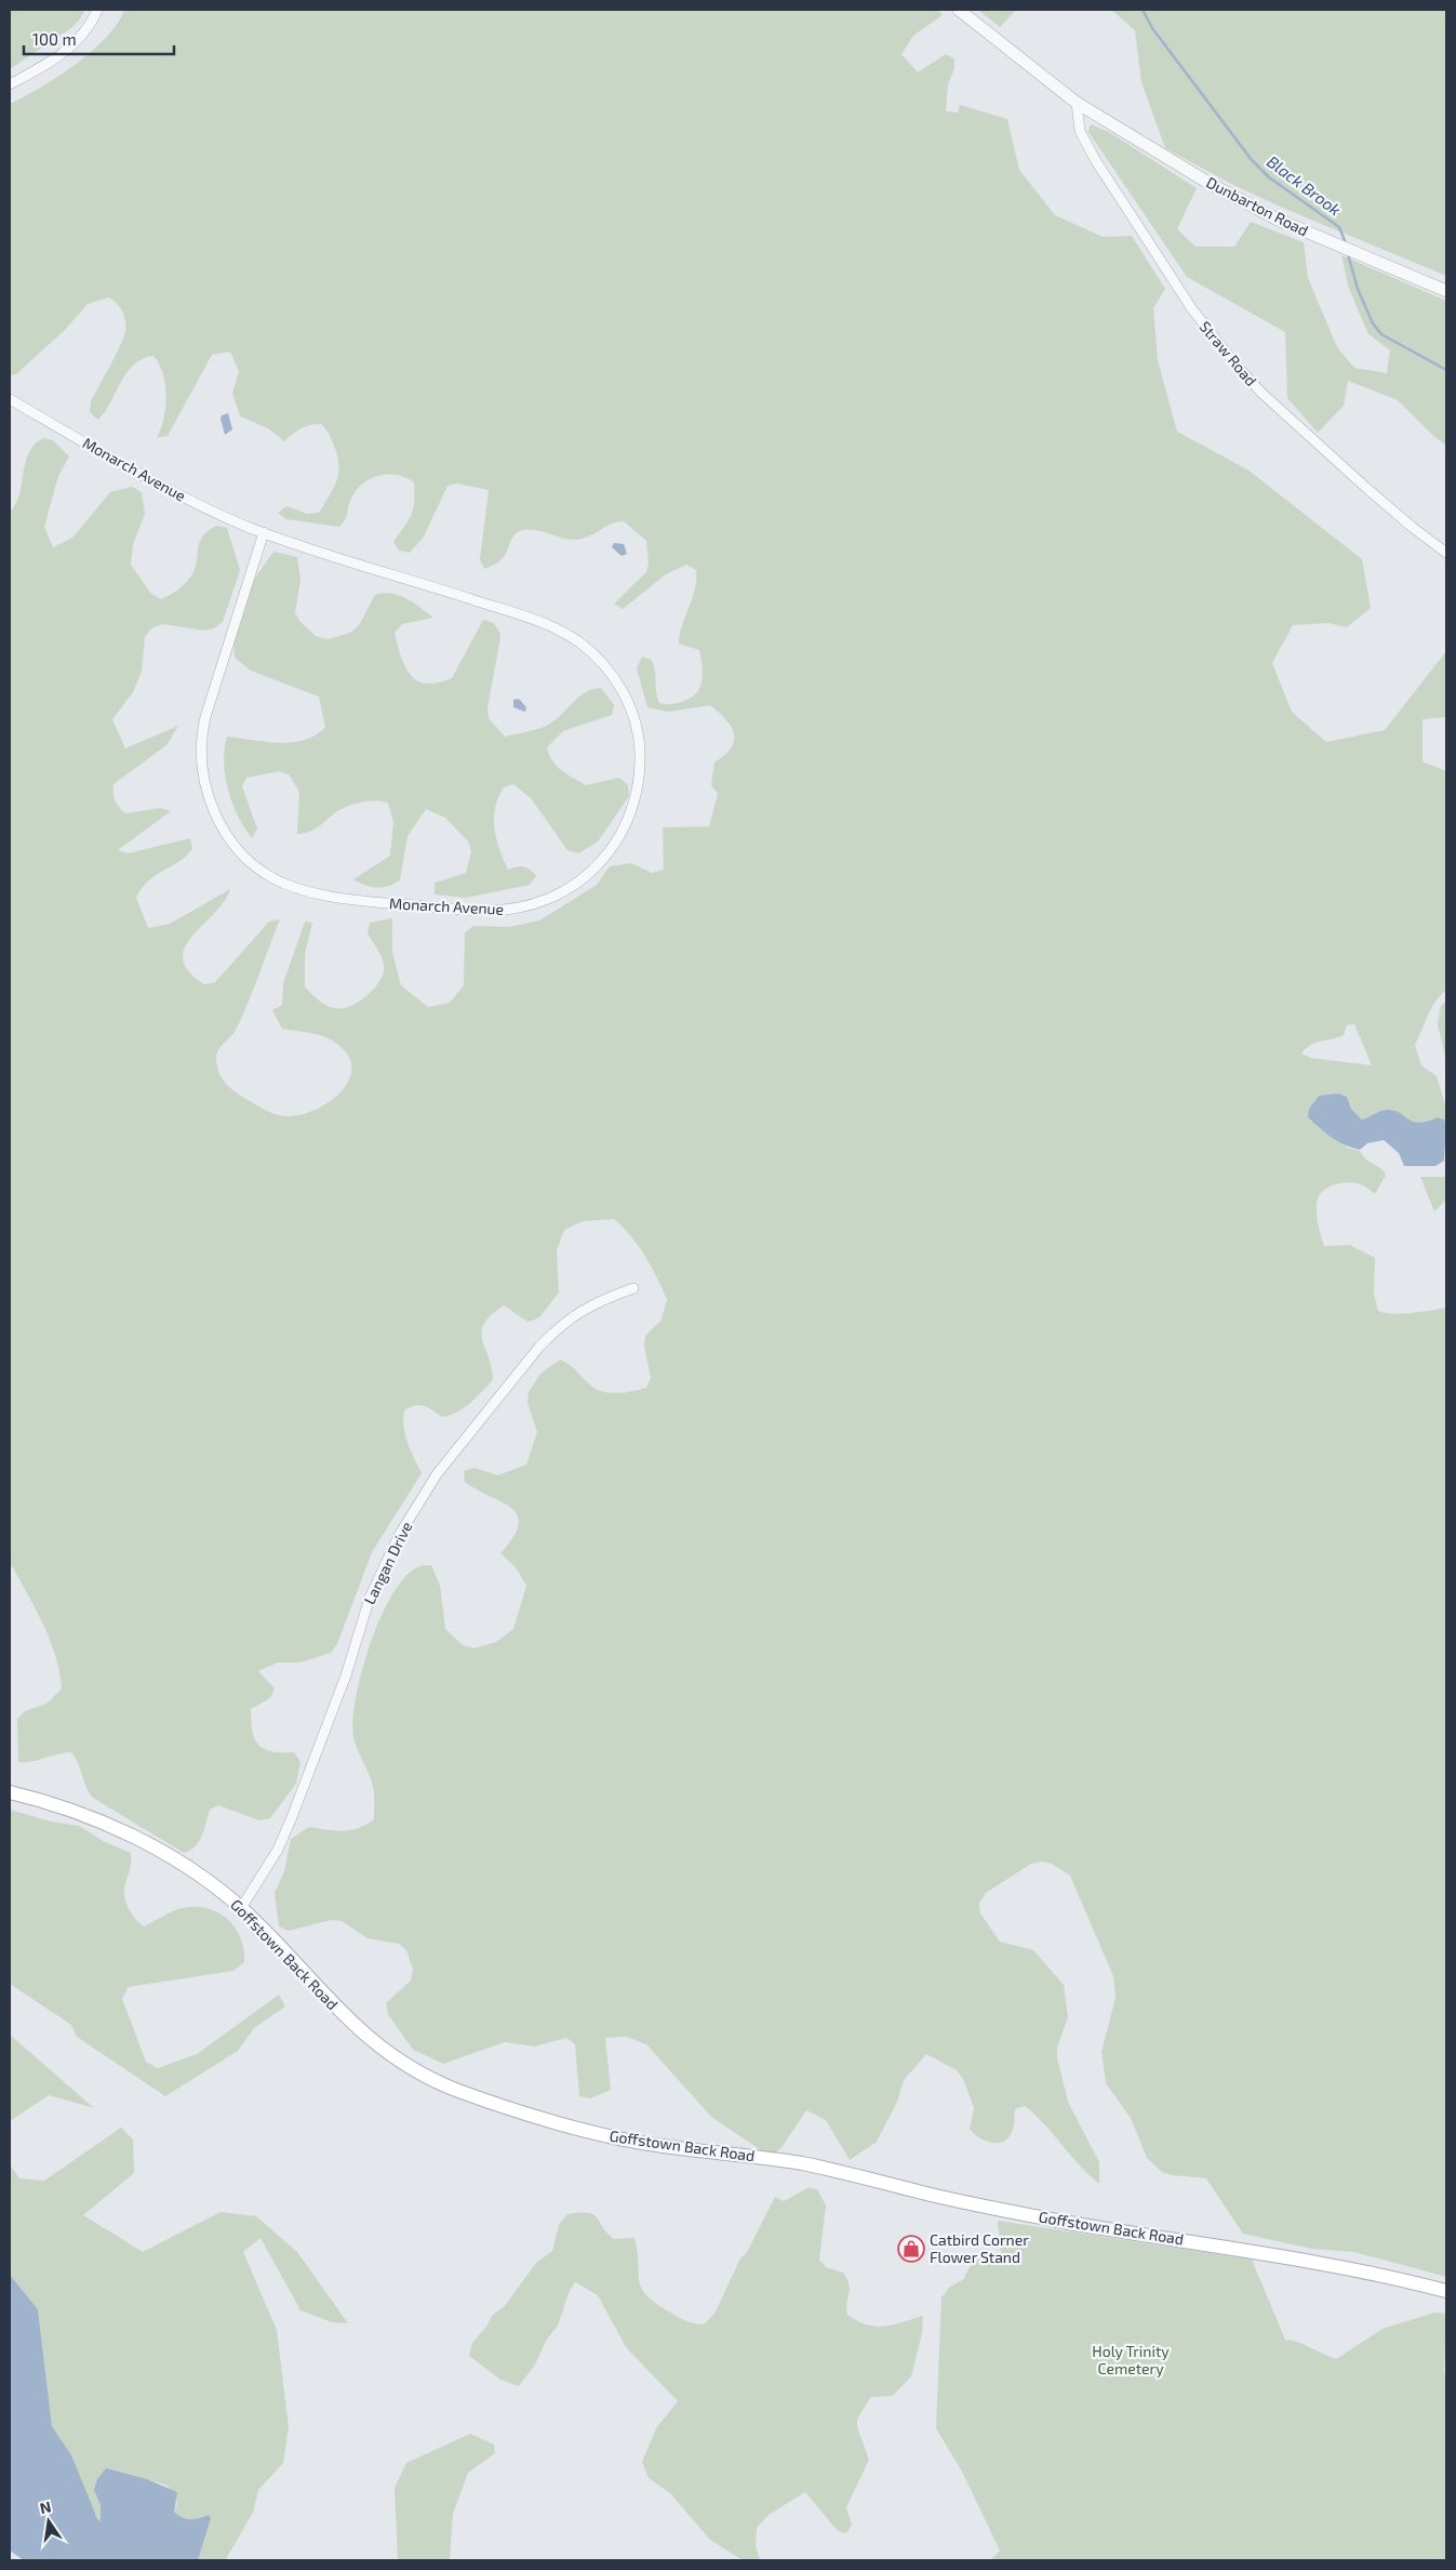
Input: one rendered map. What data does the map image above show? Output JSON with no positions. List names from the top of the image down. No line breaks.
{"streets":{"main road":["Goffstown Back Road"],"street":["Dunbarton Road","Straw Road","Monarch Avenue","Langan Drive"]},"crossings":[["Dunbarton Road","Straw Road"],["Langan Drive","Goffstown Back Road"]],"water":["Black Brook"],"parks":["Holy Trinity Cemetery"],"places":{"shop":["Catbird Corner Flower Stand"]},"scale_bar":"100 m","north":"top"}
